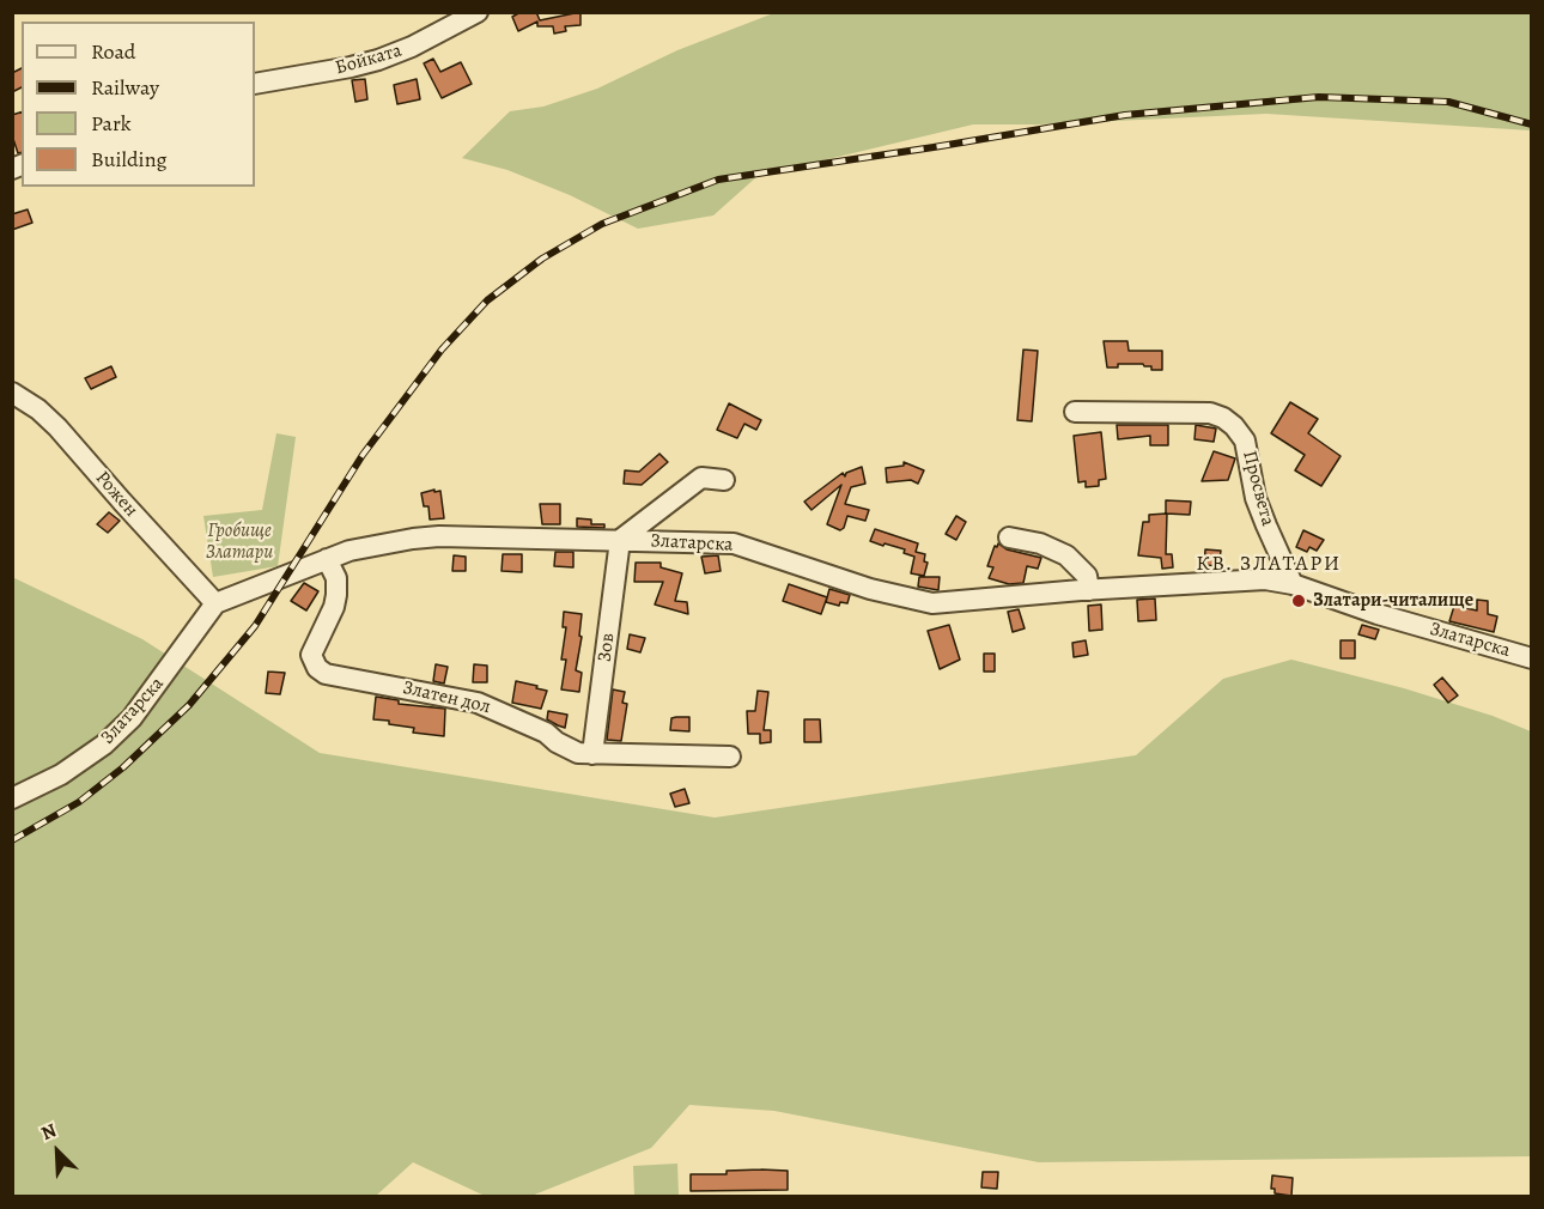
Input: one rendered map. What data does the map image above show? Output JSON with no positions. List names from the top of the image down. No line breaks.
{"streets":{"street":["Бойката","Просвета","Рожен","Златарска","Зов","Златен дол"]},"crossings":[["Просвета","Златарска"],["Рожен","Златарска"],["Златарска","Зов"],["Златарска","Златен дол"],["Зов","Златен дол"]],"districts":["КВ. ЗЛАТАРИ"],"parks":["Гробище Златари"],"places":["Златари-читалище"],"legend":["Road","Railway","Park","Building"],"north":"top left"}
